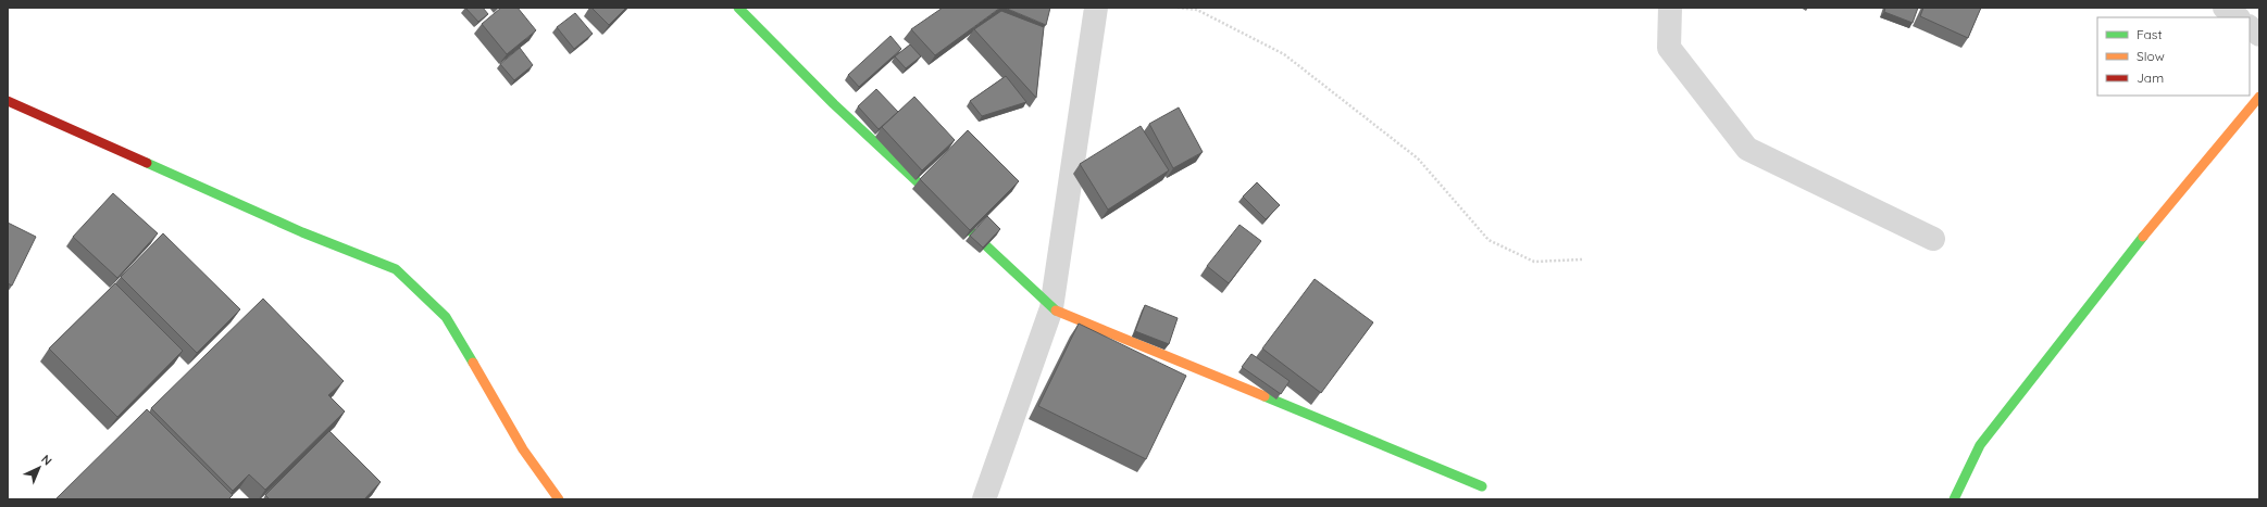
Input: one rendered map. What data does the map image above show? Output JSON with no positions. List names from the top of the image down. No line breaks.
{"legend":["Fast","Slow","Jam"],"north":"top right"}
